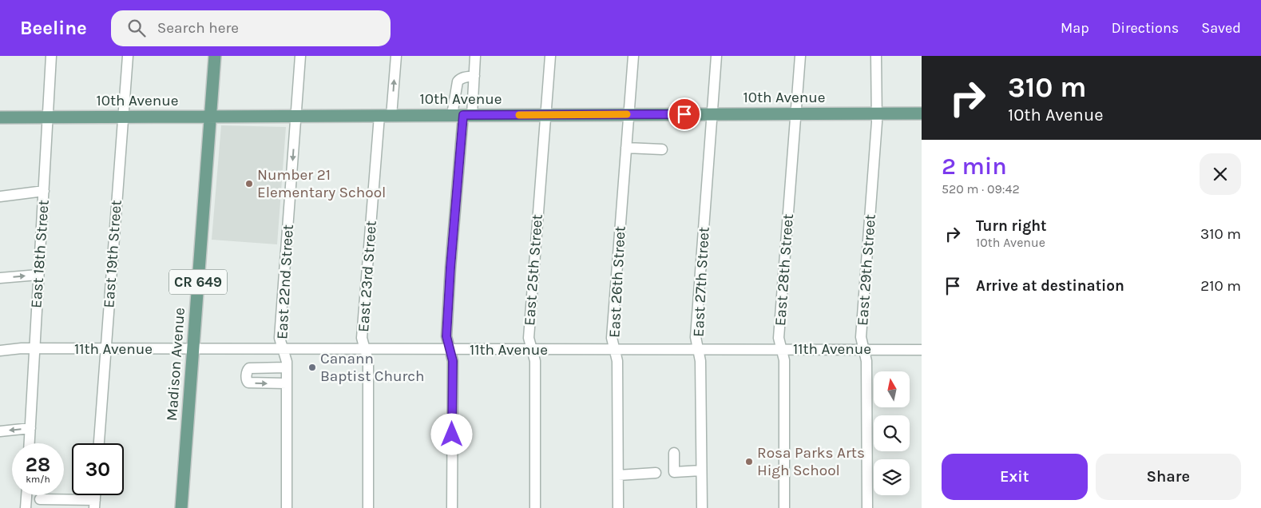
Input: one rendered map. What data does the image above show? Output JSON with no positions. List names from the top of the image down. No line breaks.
{"streets":{"main road":["10th Avenue","CR 649","Madison Avenue"],"street":["East 18th Street","East 19th Street","East 25th Street","East 28th Street","East 29th Street","East 23rd Street","East 22nd Street","East 26th Street","East 27th Street","11th Avenue"]},"crossings":[["10th Avenue","East 18th Street"],["10th Avenue","East 19th Street"],["10th Avenue","East 25th Street"],["10th Avenue","East 28th Street"],["10th Avenue","East 29th Street"],["10th Avenue","East 23rd Street"],["10th Avenue","East 22nd Street"],["10th Avenue","East 26th Street"],["10th Avenue","East 27th Street"],["10th Avenue","Madison Avenue"],["East 18th Street","11th Avenue"],["East 19th Street","11th Avenue"],["East 25th Street","11th Avenue"],["East 28th Street","11th Avenue"],["East 29th Street","11th Avenue"],["East 23rd Street","11th Avenue"],["East 22nd Street","11th Avenue"],["East 26th Street","11th Avenue"],["East 27th Street","11th Avenue"],["11th Avenue","Madison Avenue"]],"one_way":["East 22nd Street"],"places":["Number 21 Elementary School","Canann Baptist Church","Rosa Parks Arts High School"],"north":"top","page":{"header":"Beeline","search":"Search here","nav":["Map","Directions","Saved"],"turn":["310 m","10th Avenue"],"heading":["2 min","520 m · 09:42"],"list":[{"name":"Turn right","note":"10th Avenue","value":"310 m"},{"name":"Arrive at destination","value":"210 m"}],"speed":"28 km/h","limit":"30","buttons":["Exit","Share"]}}
